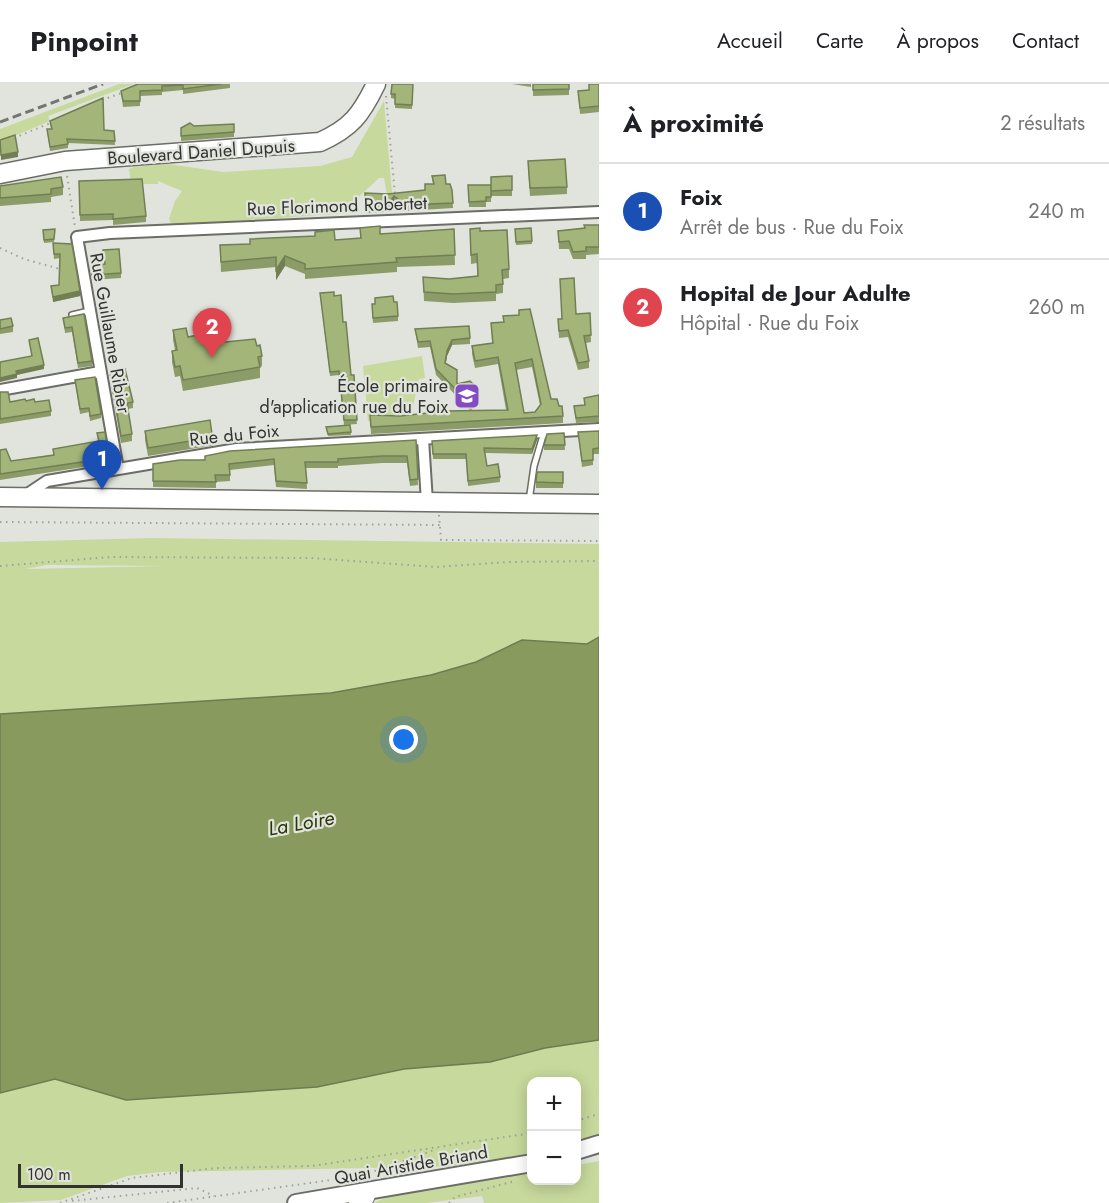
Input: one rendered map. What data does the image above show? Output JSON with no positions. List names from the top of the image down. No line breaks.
{"streets":{"main road":["Boulevard Daniel Dupuis","Quai Aristide Briand"],"street":["Rue Florimond Robertet","Rue Guillaume Ribier","Rue du Foix"]},"crossings":[["Rue Florimond Robertet","Rue Guillaume Ribier"],["Rue Guillaume Ribier","Rue du Foix"]],"water":["La Loire"],"places":{"school or university":["École primaire d'application rue du Foix"]},"scale_bar":"100 m","page":{"header":"Pinpoint","nav":["Accueil","Carte","À propos","Contact"],"heading":["À proximité","2 résultats"],"list":[{"mark":"1","name":"Foix","note":"Arrêt de bus · Rue du Foix","value":"240 m"},{"mark":"2","name":"Hopital de Jour Adulte","note":"Hôpital · Rue du Foix","value":"260 m"}],"pins":["2","1"],"map_buttons":["+","−"],"scale":"100 m"}}
